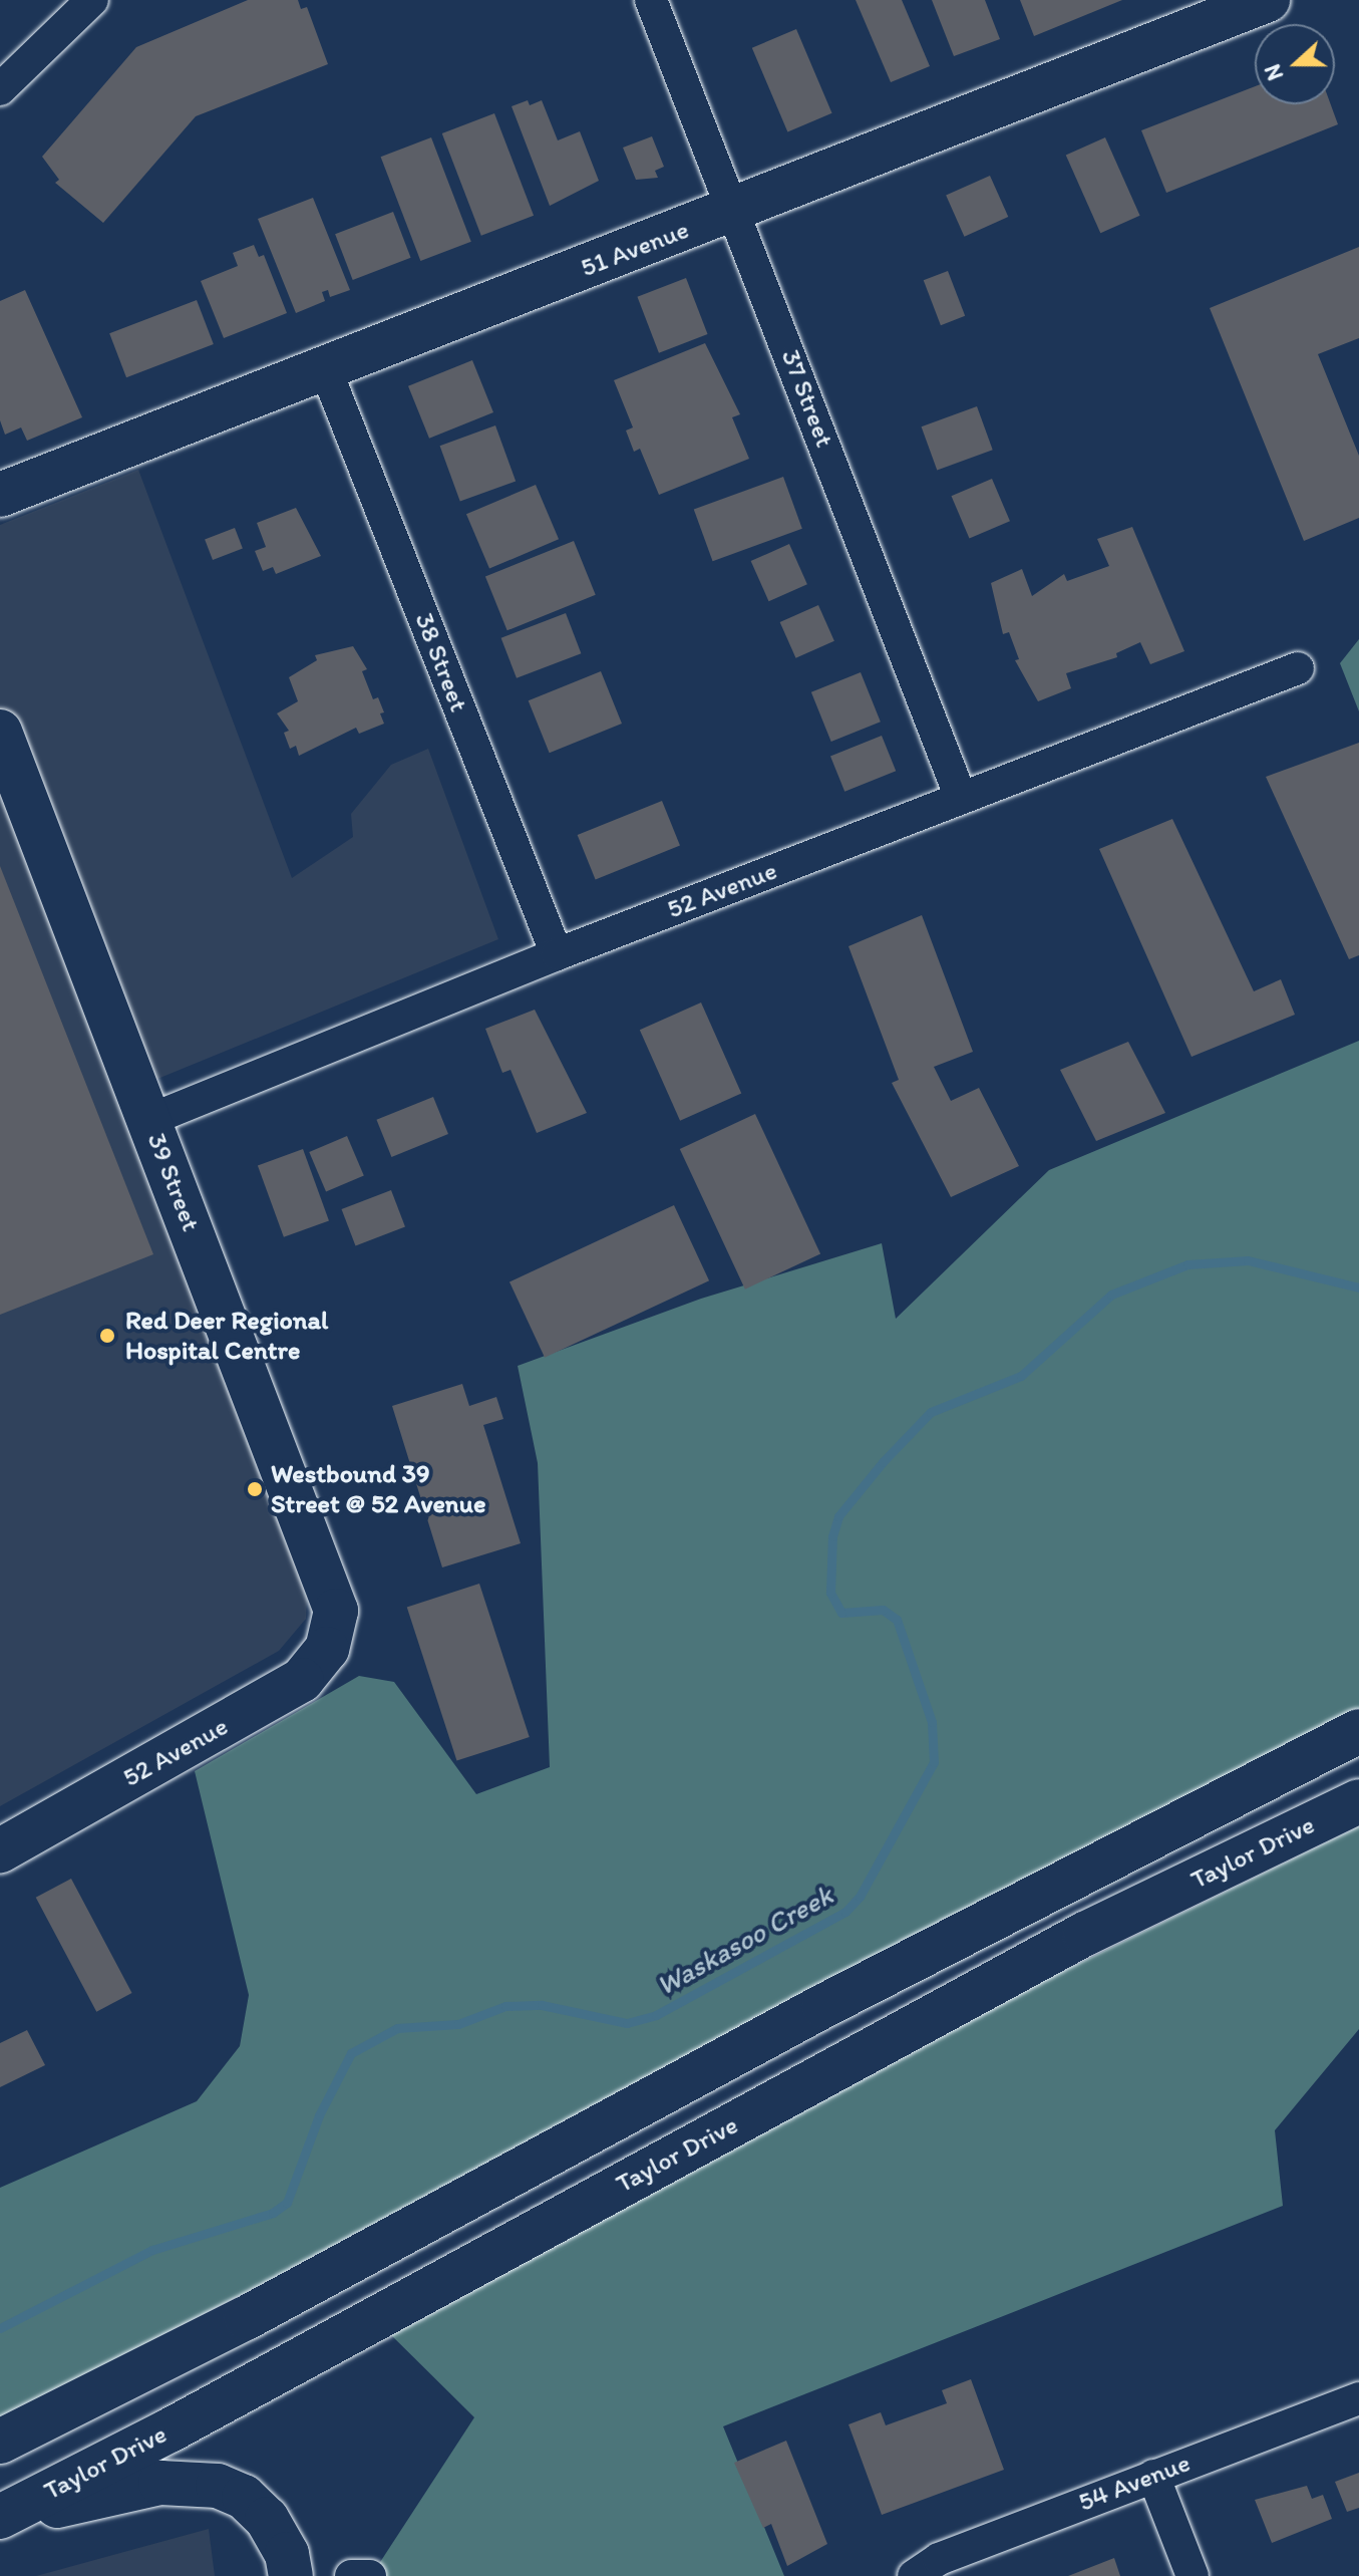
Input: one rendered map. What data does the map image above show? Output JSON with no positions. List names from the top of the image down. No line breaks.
{"streets":{"main road":["51 Avenue","52 Avenue","39 Street","Taylor Drive"],"street":["37 Street","38 Street","54 Avenue"]},"crossings":[["51 Avenue","37 Street"],["51 Avenue","38 Street"],["37 Street","52 Avenue"],["38 Street","52 Avenue"],["52 Avenue","39 Street"]],"water":["Waskasoo Creek"],"places":["Red Deer Regional Hospital Centre","Westbound 39 Street @ 52 Avenue"],"north":"left"}
